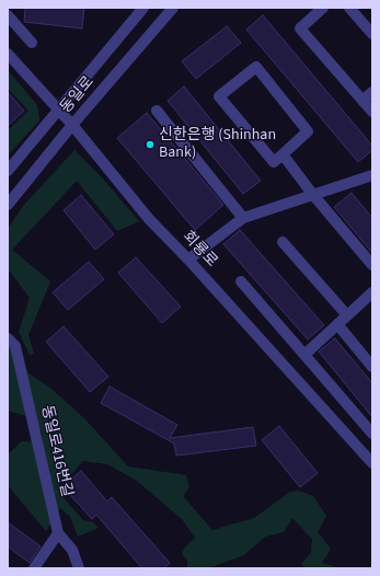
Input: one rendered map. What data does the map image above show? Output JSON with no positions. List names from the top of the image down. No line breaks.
{"streets":{"street":["동일로","회룡로","동일로416번길"]},"crossings":[["동일로","회룡로"]],"places":["신한은행 (Shinhan Bank)"]}
